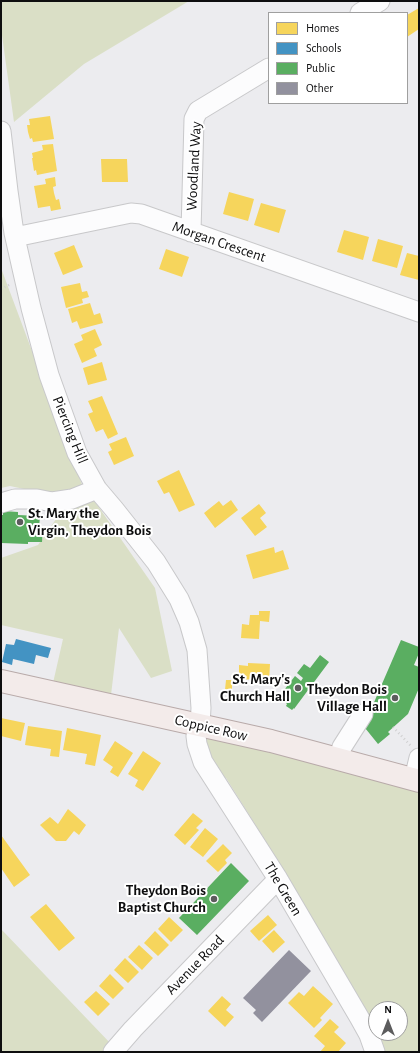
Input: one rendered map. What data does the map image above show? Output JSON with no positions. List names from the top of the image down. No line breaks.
{"streets":{"main road":["Coppice Row"],"street":["Woodland Way","Morgan Crescent","Piercing Hill","The Green","Avenue Road"]},"crossings":[["Woodland Way","Morgan Crescent"],["Morgan Crescent","Piercing Hill"],["Piercing Hill","Coppice Row"],["Piercing Hill","The Green"],["Coppice Row","The Green"],["The Green","Avenue Road"]],"places":["St. Mary the Virgin, Theydon Bois","St. Mary's Church Hall","Theydon Bois Village Hall","Theydon Bois Baptist Church"],"legend":["Homes","Schools","Public","Other"],"north":"top"}
